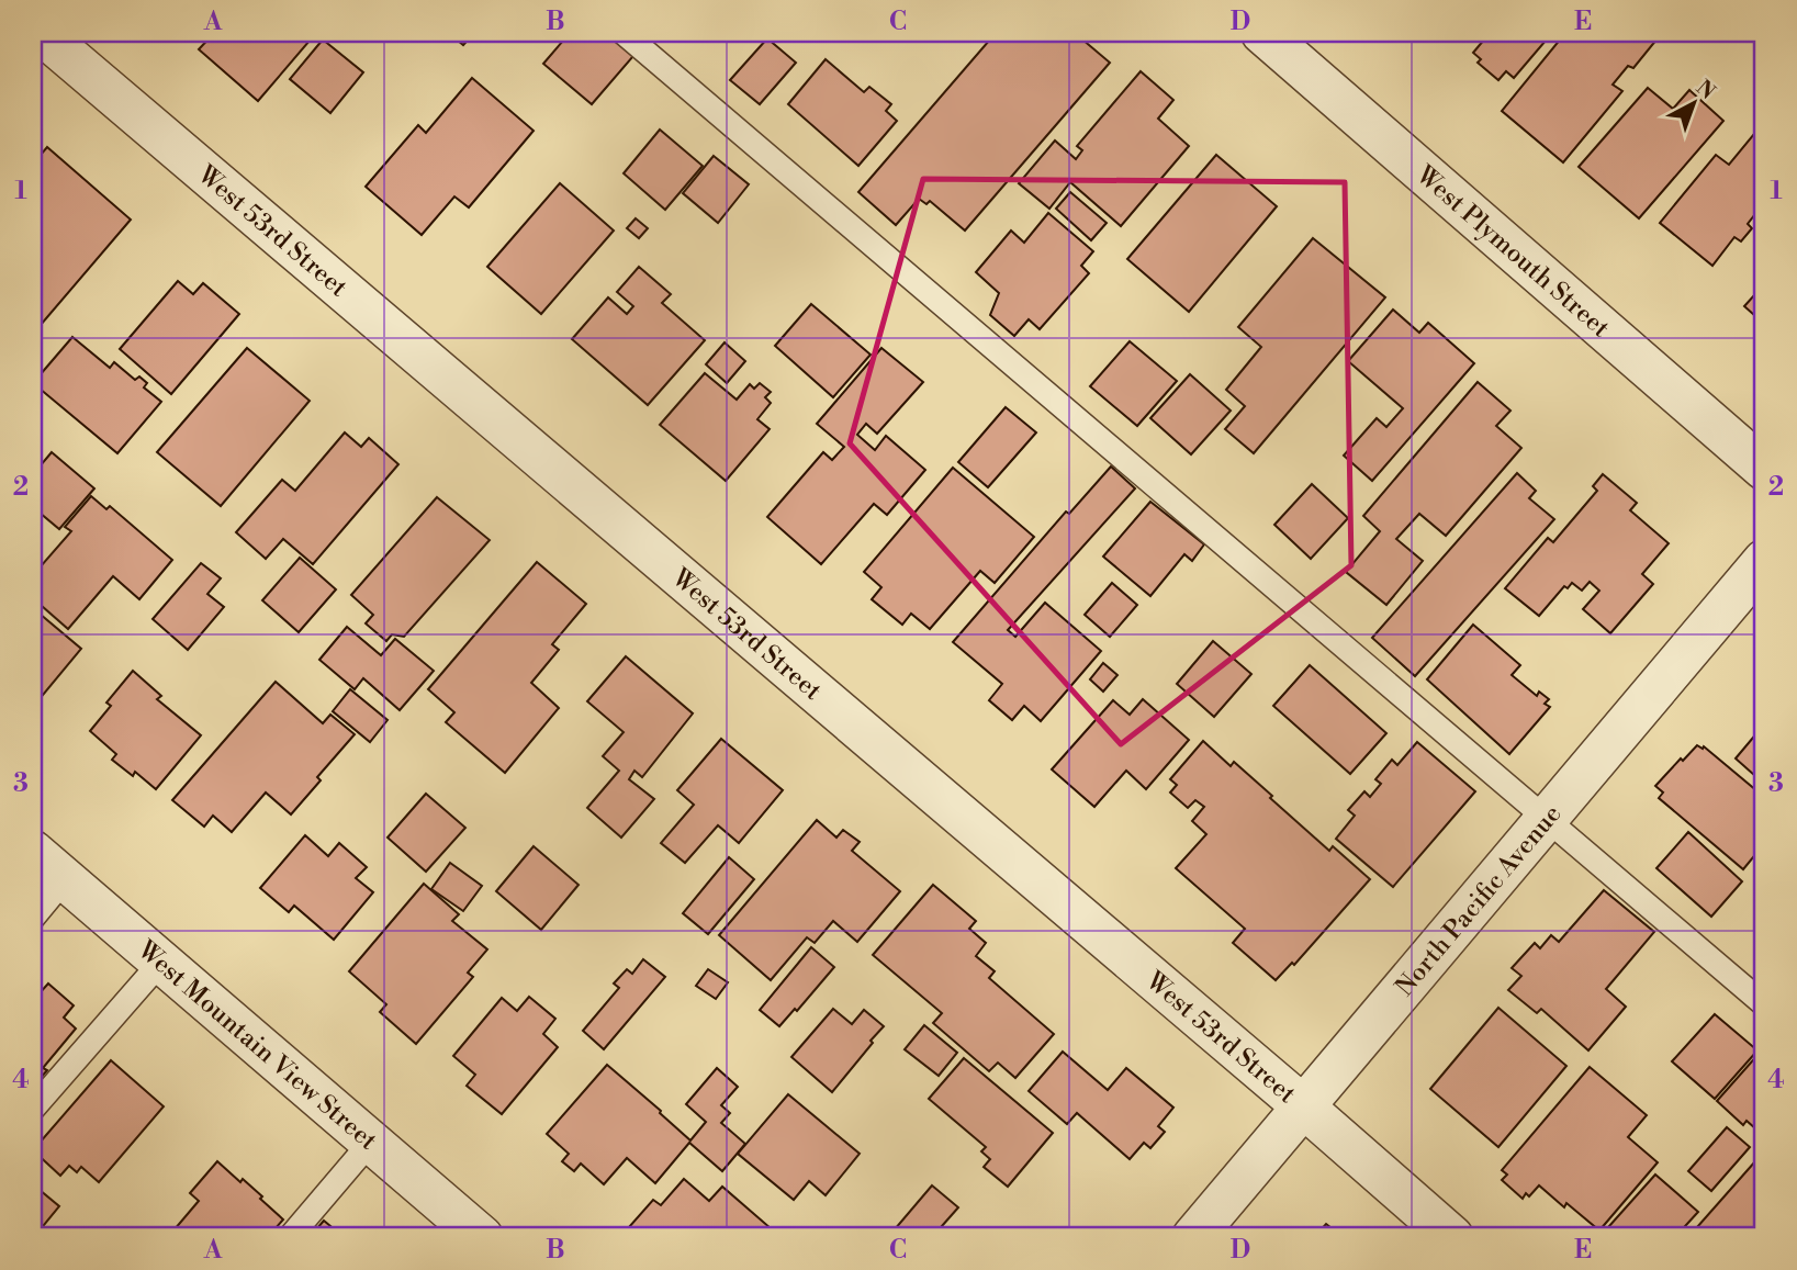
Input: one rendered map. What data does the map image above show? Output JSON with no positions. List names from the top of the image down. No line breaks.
{"streets":{"street":["West 53rd Street","West Plymouth Street","North Pacific Avenue","West Mountain View Street"]},"crossings":[["West 53rd Street","North Pacific Avenue"]],"north":"top right","grid":{"columns":["A","B","C","D","E"],"rows":["1","2","3","4"]}}
